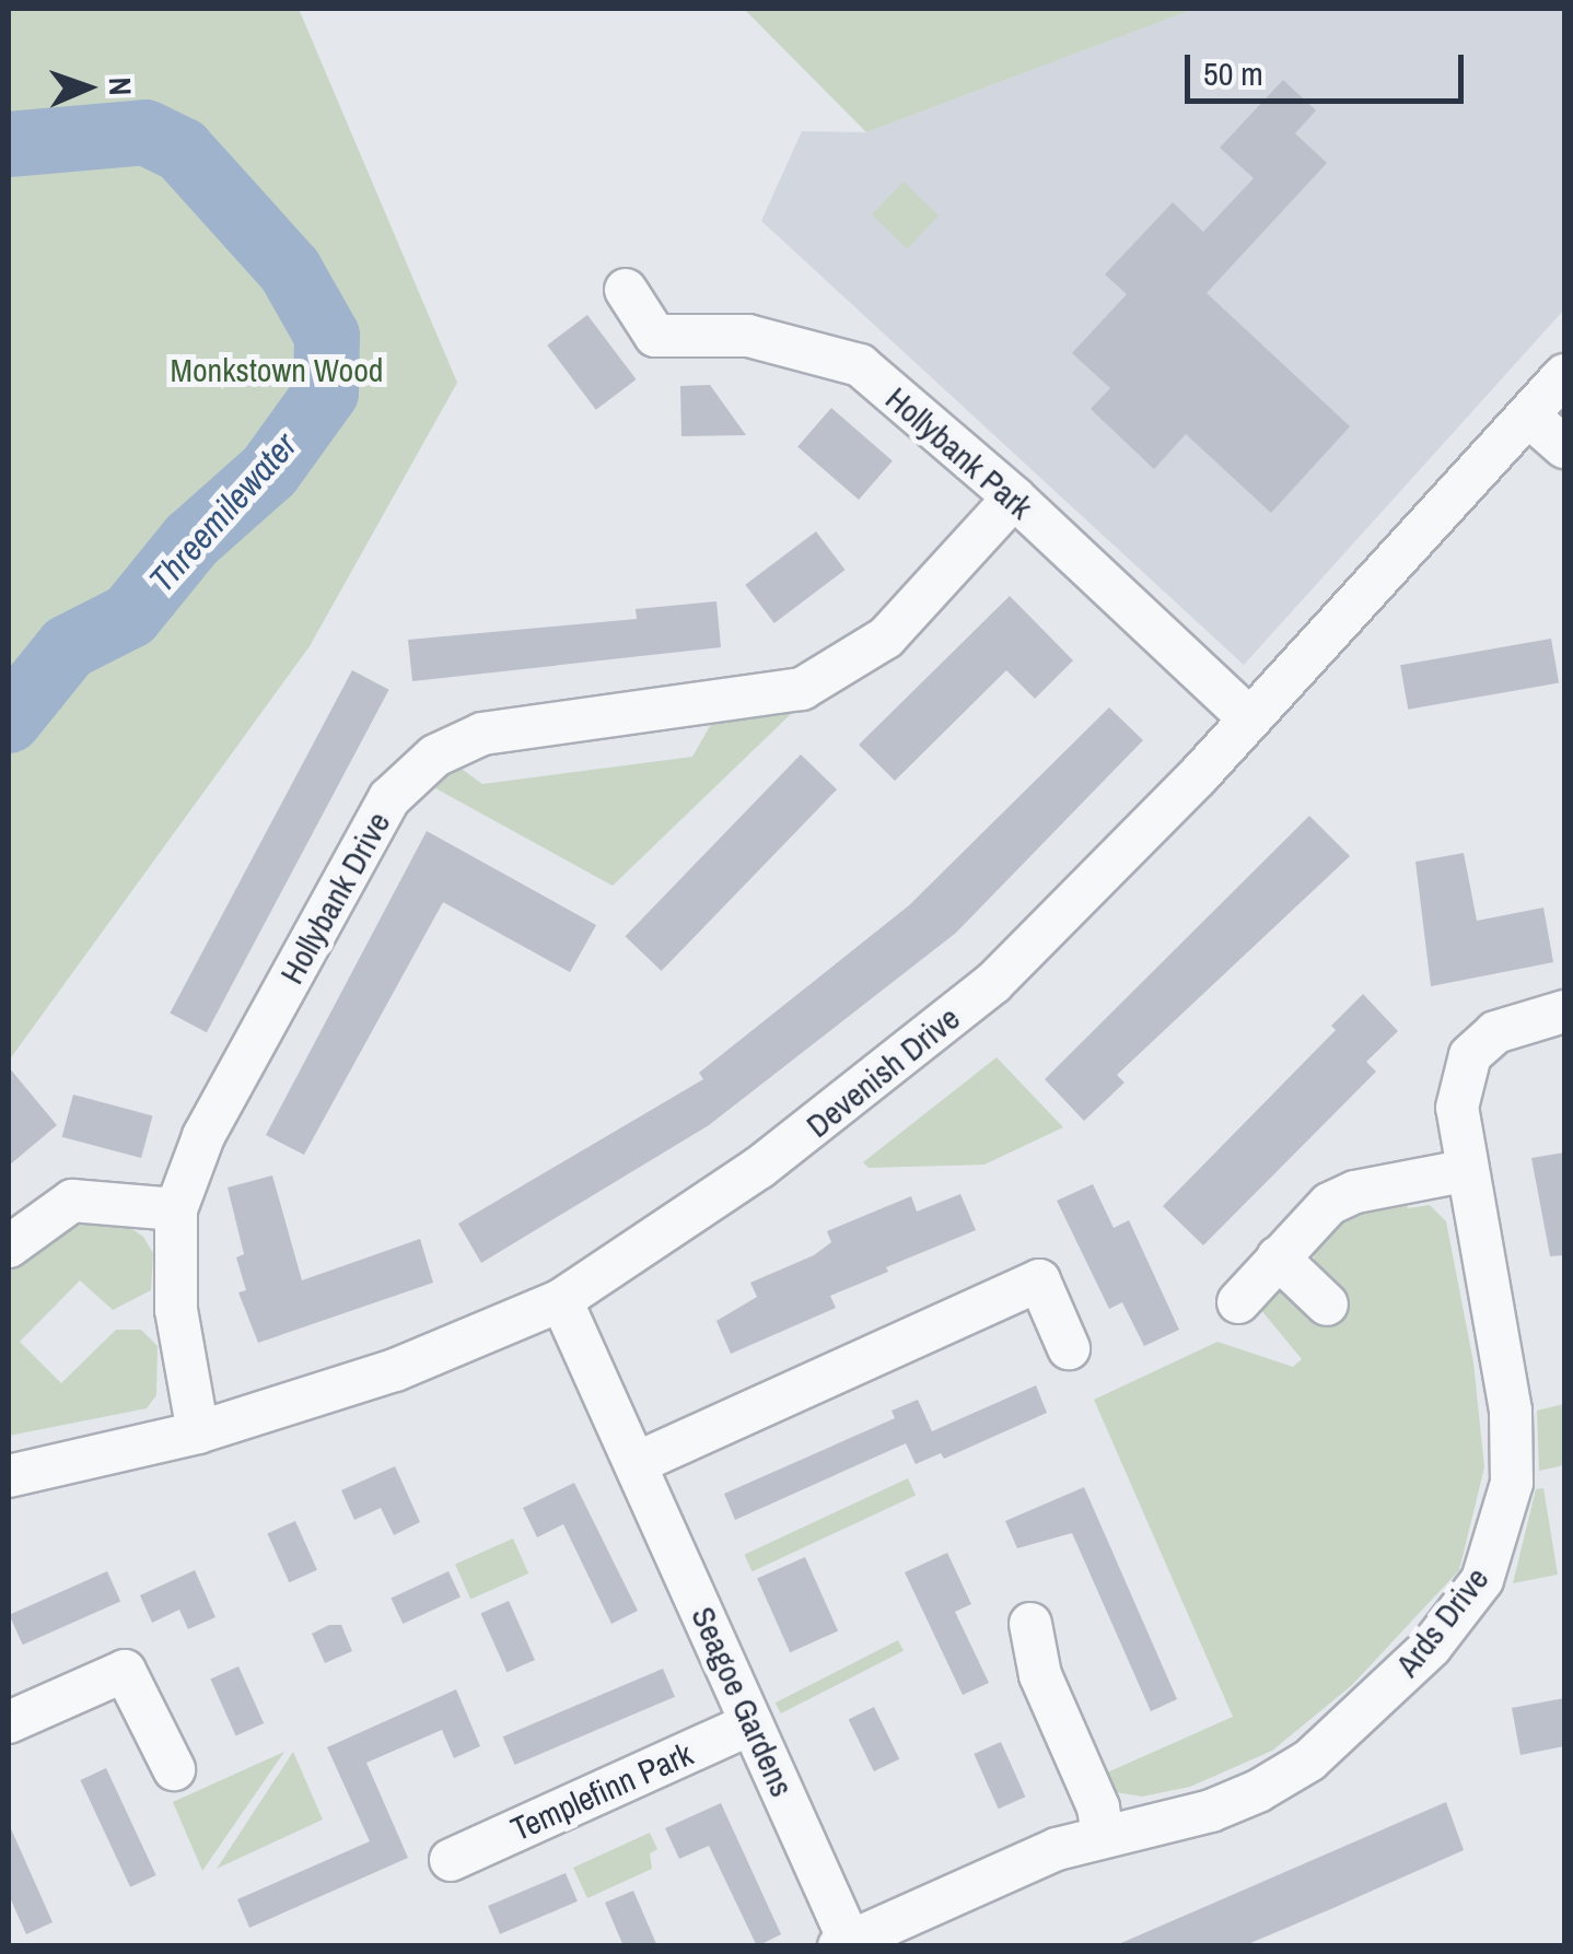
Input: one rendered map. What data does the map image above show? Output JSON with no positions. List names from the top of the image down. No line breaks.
{"streets":{"street":["Hollybank Park","Hollybank Drive","Devenish Drive","Ards Drive","Seagoe Gardens","Templefinn Park"]},"crossings":[["Hollybank Park","Hollybank Drive"],["Hollybank Park","Devenish Drive"],["Hollybank Drive","Devenish Drive"],["Devenish Drive","Seagoe Gardens"],["Ards Drive","Seagoe Gardens"],["Seagoe Gardens","Templefinn Park"]],"water":["Threemilewater"],"parks":["Monkstown Wood"],"scale_bar":"50 m","north":"right"}
